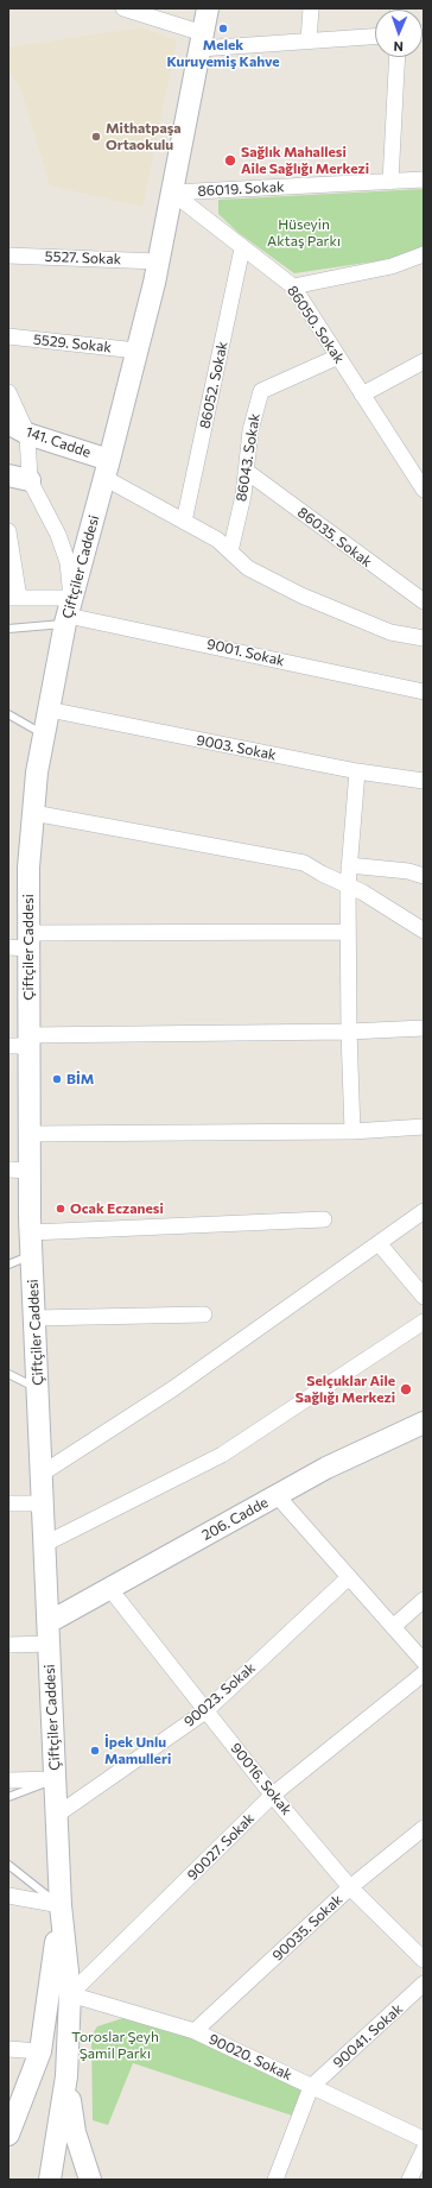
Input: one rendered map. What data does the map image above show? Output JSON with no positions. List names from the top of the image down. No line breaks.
{"streets":{"street":["86019. Sokak","5527. Sokak","86050. Sokak","5529. Sokak","86052. Sokak","141. Cadde","86043. Sokak","86035. Sokak","Çiftçiler Caddesi","9001. Sokak","9003. Sokak","206. Cadde","90023. Sokak","90016. Sokak","90027. Sokak","90035. Sokak","90041. Sokak","90020. Sokak"]},"crossings":[["86019. Sokak","86050. Sokak"],["86019. Sokak","Çiftçiler Caddesi"],["5527. Sokak","Çiftçiler Caddesi"],["86050. Sokak","86052. Sokak"],["86050. Sokak","86043. Sokak"],["86050. Sokak","Çiftçiler Caddesi"],["5529. Sokak","Çiftçiler Caddesi"],["141. Cadde","Çiftçiler Caddesi"],["86043. Sokak","86035. Sokak"],["Çiftçiler Caddesi","9001. Sokak"],["Çiftçiler Caddesi","9003. Sokak"],["Çiftçiler Caddesi","206. Cadde"],["Çiftçiler Caddesi","90023. Sokak"],["Çiftçiler Caddesi","90027. Sokak"],["Çiftçiler Caddesi","90020. Sokak"],["206. Cadde","90016. Sokak"],["90023. Sokak","90016. Sokak"],["90016. Sokak","90027. Sokak"],["90016. Sokak","90035. Sokak"],["90027. Sokak","90020. Sokak"],["90035. Sokak","90020. Sokak"],["90041. Sokak","90020. Sokak"]],"parks":["Hüseyin Aktaş Parkı","Toroslar Şeyh Şamil Parkı"],"places":["Melek Kuruyemiş Kahve","Mithatpaşa Ortaokulu","Sağlık Mahallesi Aile Sağlığı Merkezi","BİM","Ocak Eczanesi","Selçuklar Aile Sağlığı Merkezi","İpek Unlu Mamulleri"],"north":"bottom"}
